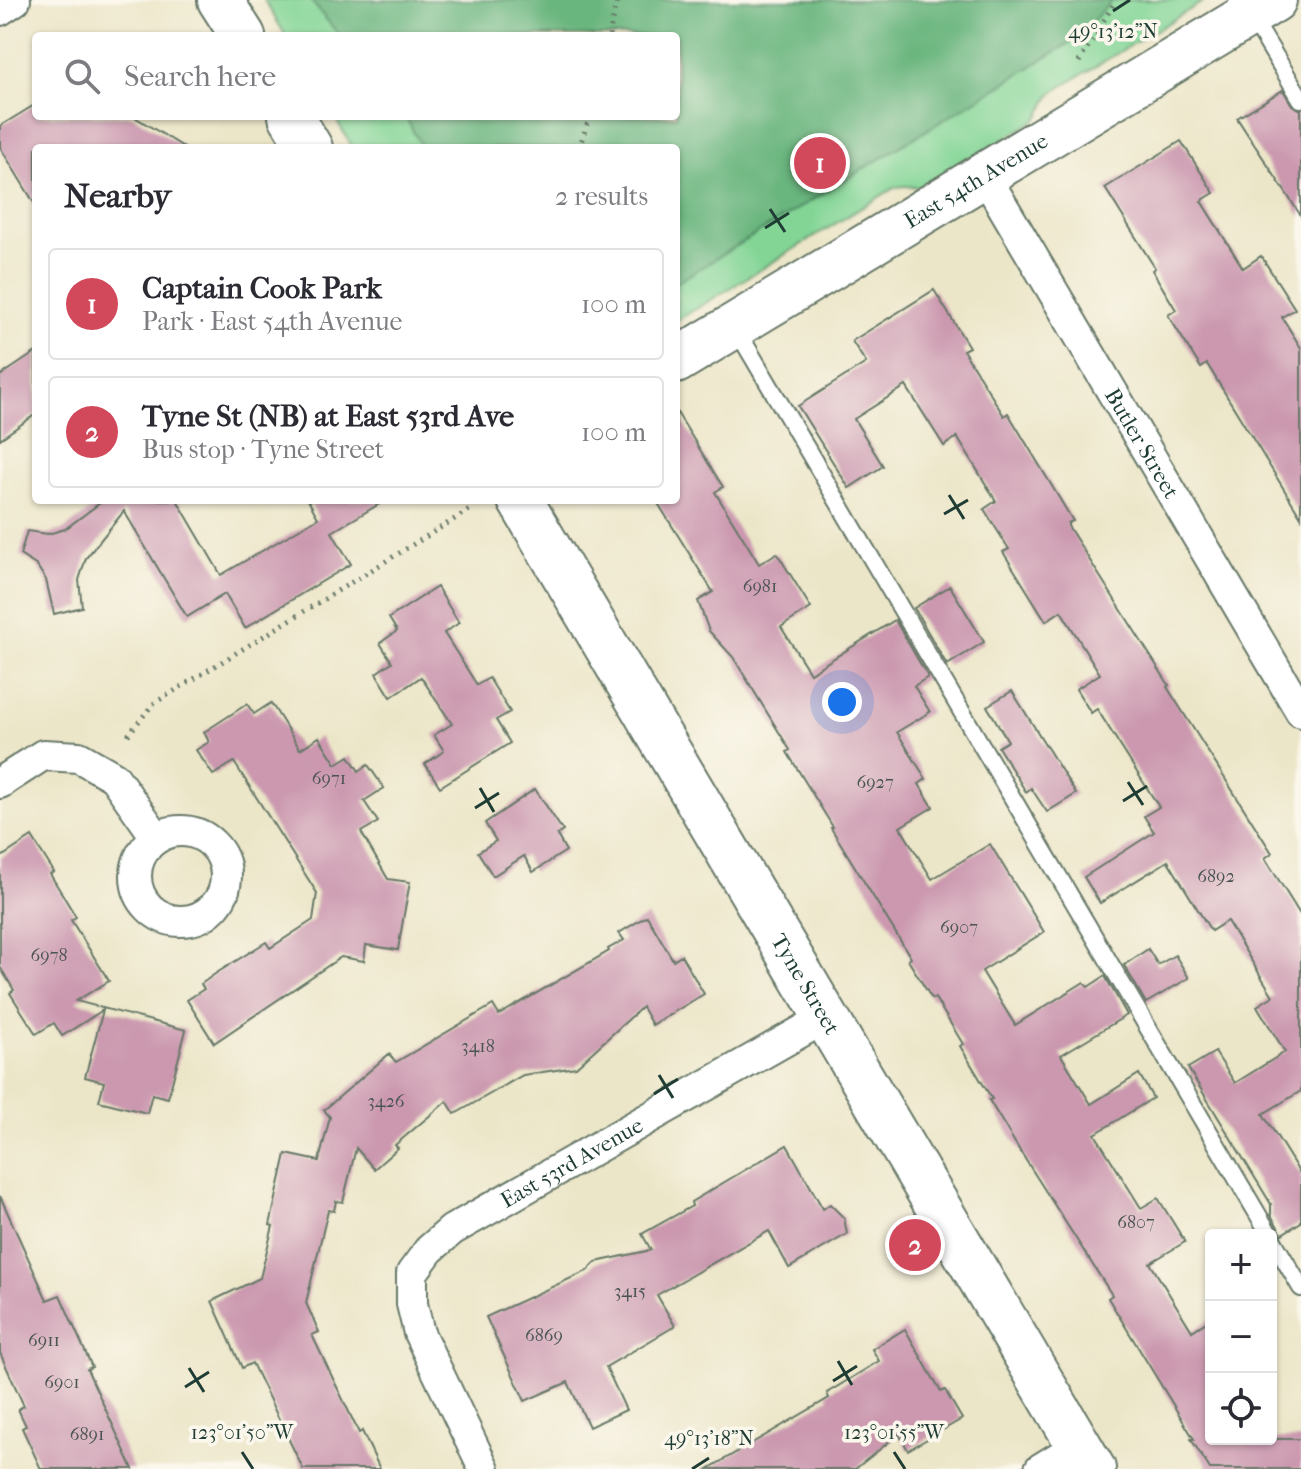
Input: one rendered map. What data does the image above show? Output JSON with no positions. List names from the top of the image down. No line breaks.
{"streets":{"street":["East 54th Avenue","Butler Street","Tyne Street","East 53rd Avenue"]},"crossings":[["East 54th Avenue","Butler Street"],["Tyne Street","East 53rd Avenue"]],"house_numbers":["6981","6971","6927","6892","6907","6978","3418","3426","6807","3415","6869","6911","6901","6891"],"page":{"search":"Search here","pins":["1","2"],"heading":["Nearby","2 results"],"list":[{"mark":"1","name":"Captain Cook Park","note":"Park · East 54th Avenue","value":"100 m"},{"mark":"2","name":"Tyne St (NB) at East 53rd Ave","note":"Bus stop · Tyne Street","value":"100 m"}],"map_buttons":["+","−"]},"coordinates":["49°13'12\"N","123°01'50\"W","123°01'55\"W","49°13'18\"N"]}
